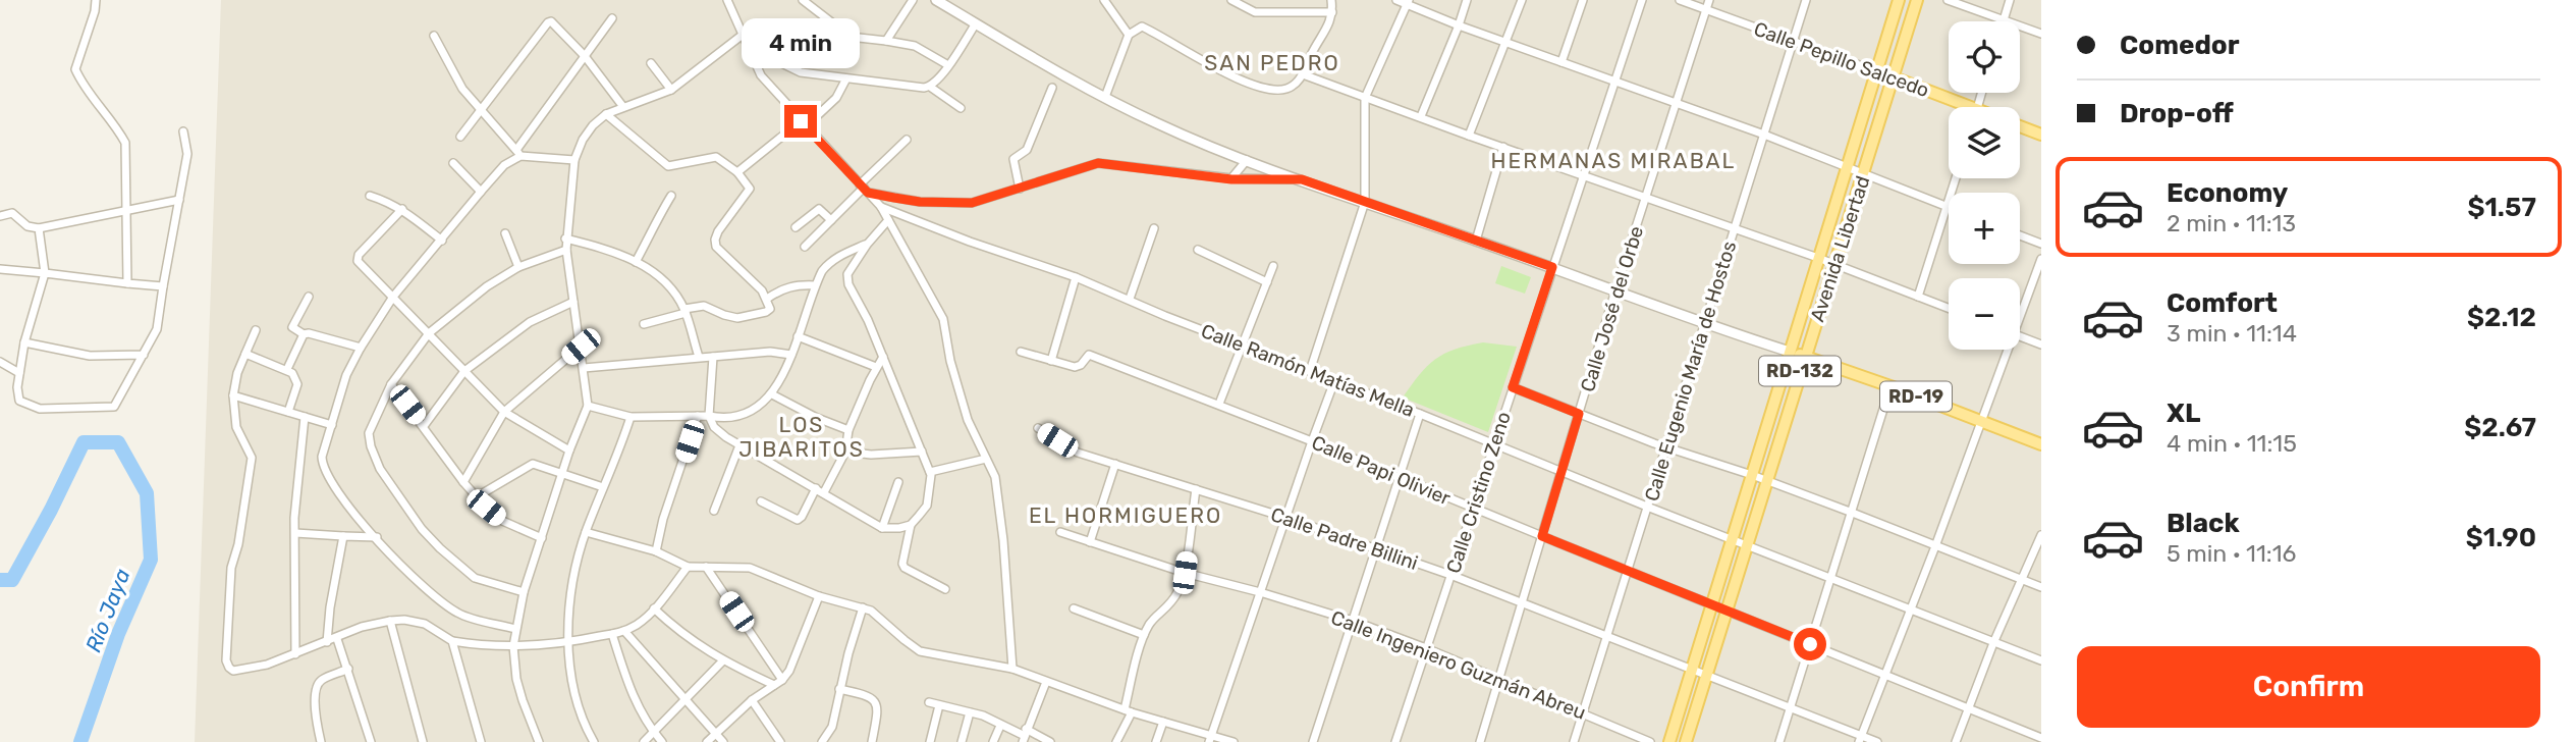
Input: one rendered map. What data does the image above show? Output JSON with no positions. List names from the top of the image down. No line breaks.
{"streets":{"main road":["Calle Pepillo Salcedo","Avenida Libertad","RD-132","RD-19"],"street":["Calle José del Orbe","Calle Ramón Matías Mella","Calle Eugenio María de Hostos","Calle Papi Olivier","Calle Cristino Zeno","Calle Padre Billini","Calle Ingeniero Guzmán Abreu"]},"crossings":[["Calle Pepillo Salcedo","Avenida Libertad"],["Calle Pepillo Salcedo","Calle José del Orbe"],["Calle Pepillo Salcedo","Calle Eugenio María de Hostos"],["Avenida Libertad","Calle Ramón Matías Mella"],["Avenida Libertad","RD-19"],["Avenida Libertad","Calle Papi Olivier"],["Avenida Libertad","Calle Padre Billini"],["Calle José del Orbe","Calle Ramón Matías Mella"],["Calle José del Orbe","Calle Papi Olivier"],["Calle José del Orbe","Calle Padre Billini"],["Calle José del Orbe","Calle Ingeniero Guzmán Abreu"],["Calle Ramón Matías Mella","Calle Eugenio María de Hostos"],["Calle Ramón Matías Mella","Calle Cristino Zeno"],["Calle Eugenio María de Hostos","Calle Papi Olivier"],["Calle Eugenio María de Hostos","Calle Padre Billini"],["Calle Eugenio María de Hostos","Calle Ingeniero Guzmán Abreu"],["Calle Papi Olivier","Calle Cristino Zeno"],["Calle Cristino Zeno","Calle Padre Billini"],["Calle Cristino Zeno","Calle Ingeniero Guzmán Abreu"]],"districts":["SAN PEDRO","HERMANAS MIRABAL","LOS JIBARITOS","EL HORMIGUERO"],"water":["Río Jaya"],"page":{"banner":["Comedor","Drop-off"],"bubble":"4 min","map_buttons":["+","−"],"list":[{"name":"Economy","note":"2 min · 11:13","value":"$1.57"},{"name":"Comfort","note":"3 min · 11:14","value":"$2.12"},{"name":"XL","note":"4 min · 11:15","value":"$2.67"},{"name":"Black","note":"5 min · 11:16","value":"$1.90"}],"buttons":"Confirm"}}
